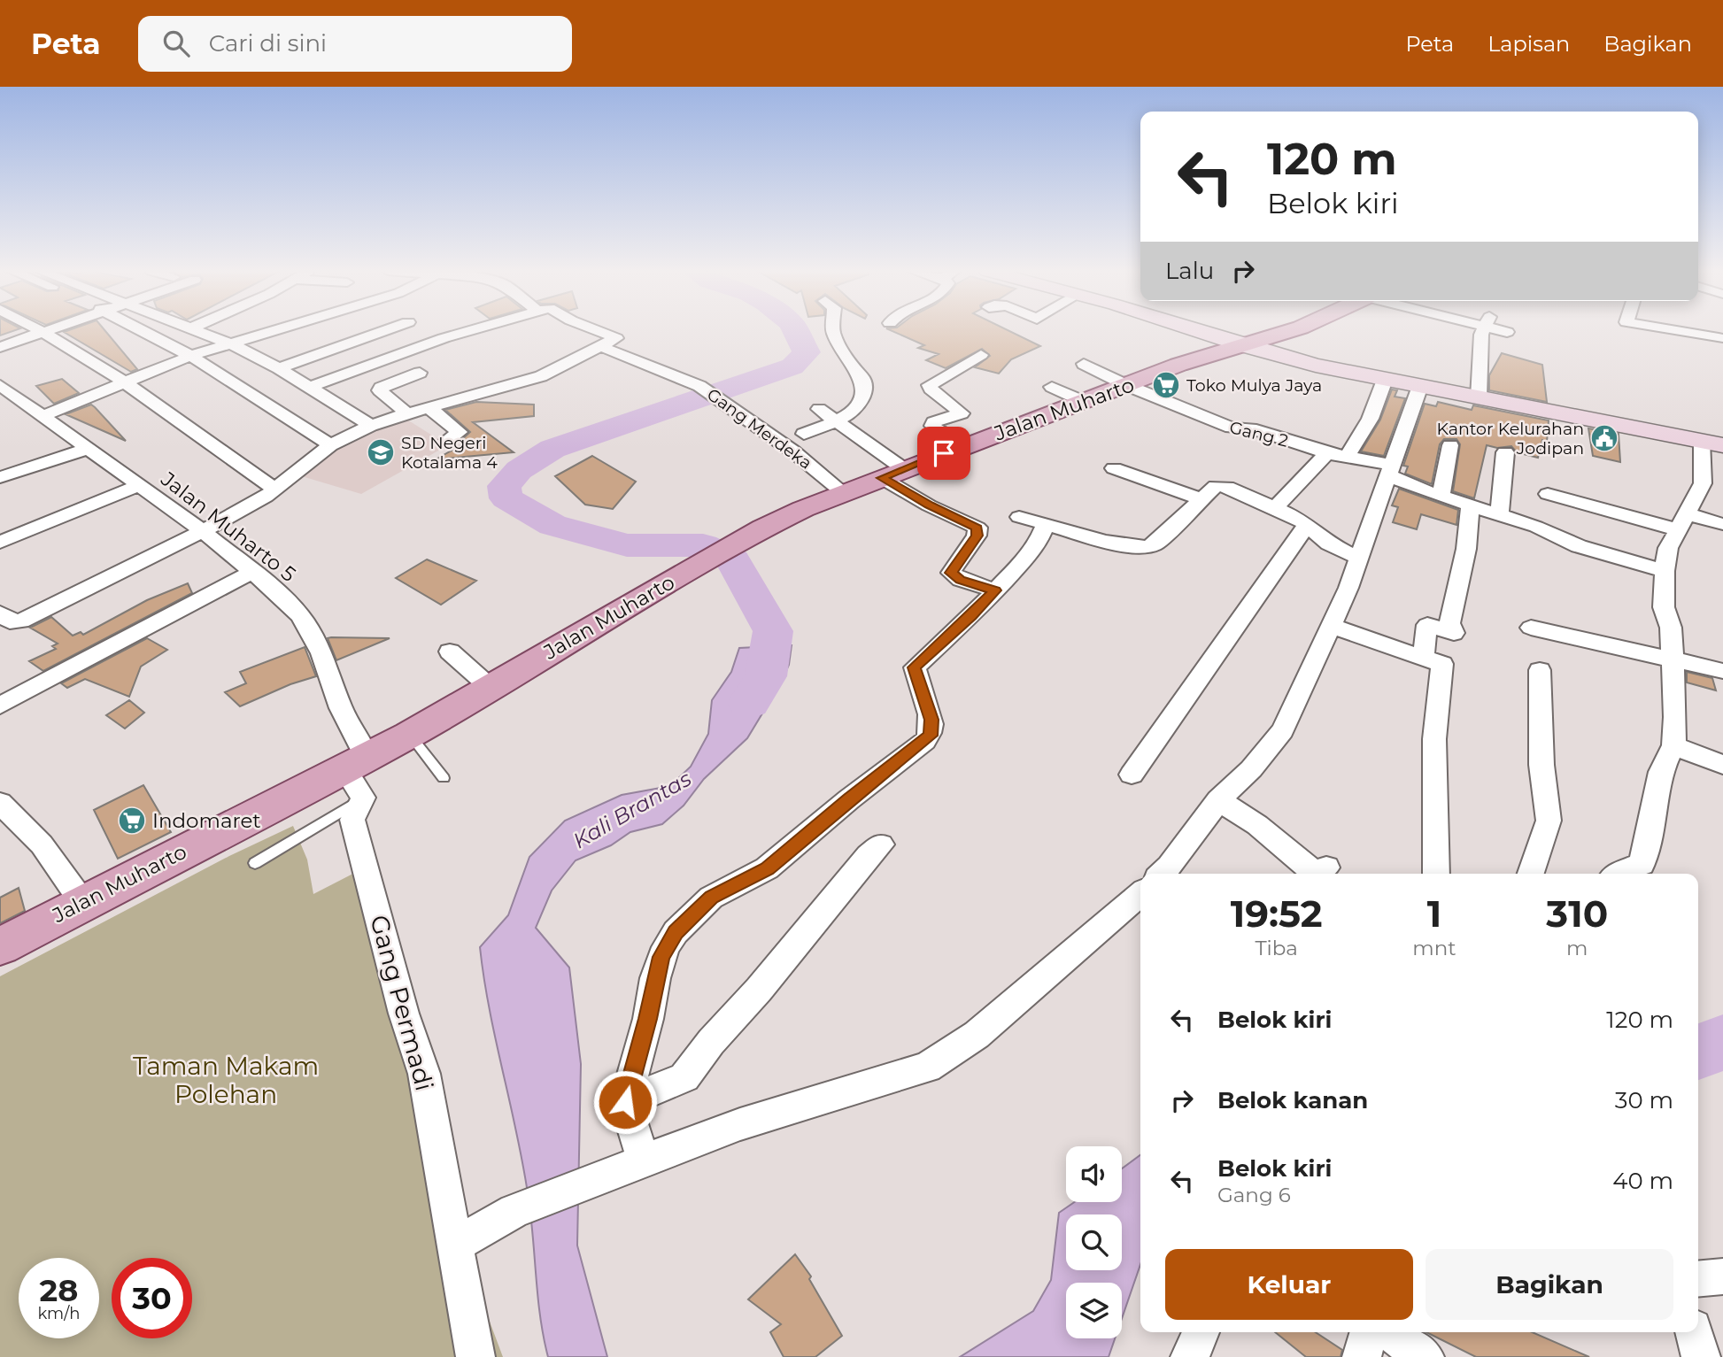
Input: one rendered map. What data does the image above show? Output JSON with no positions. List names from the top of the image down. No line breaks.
{"streets":{"main road":["Jalan Muharto"],"street":["Gang Merdeka","Gang 2","Jalan Muharto 5","Gang Permadi"]},"crossings":[["Jalan Muharto","Gang Merdeka"],["Jalan Muharto","Gang 2"],["Jalan Muharto","Jalan Muharto 5"],["Jalan Muharto","Gang Permadi"],["Jalan Muharto 5","Gang Permadi"]],"water":["Kali Brantas"],"parks":["Taman Makam Polehan"],"places":{"supermarket":["Toko Mulya Jaya","Indomaret"],"public building":["Kantor Kelurahan Jodipan"],"school or university":["SD Negeri Kotalama 4"]},"page":{"header":"Peta","search":"Cari di sini","nav":["Peta","Lapisan","Bagikan"],"turn":["120 m","Belok kiri"],"then":"Lalu","eta":["19:52","Tiba","1","mnt","310","m"],"list":[{"name":"Belok kiri","value":"120 m"},{"name":"Belok kanan","value":"30 m"},{"name":"Belok kiri","note":"Gang 6","value":"40 m"}],"buttons":["Keluar","Bagikan"],"speed":"28 km/h","limit":"30"}}
